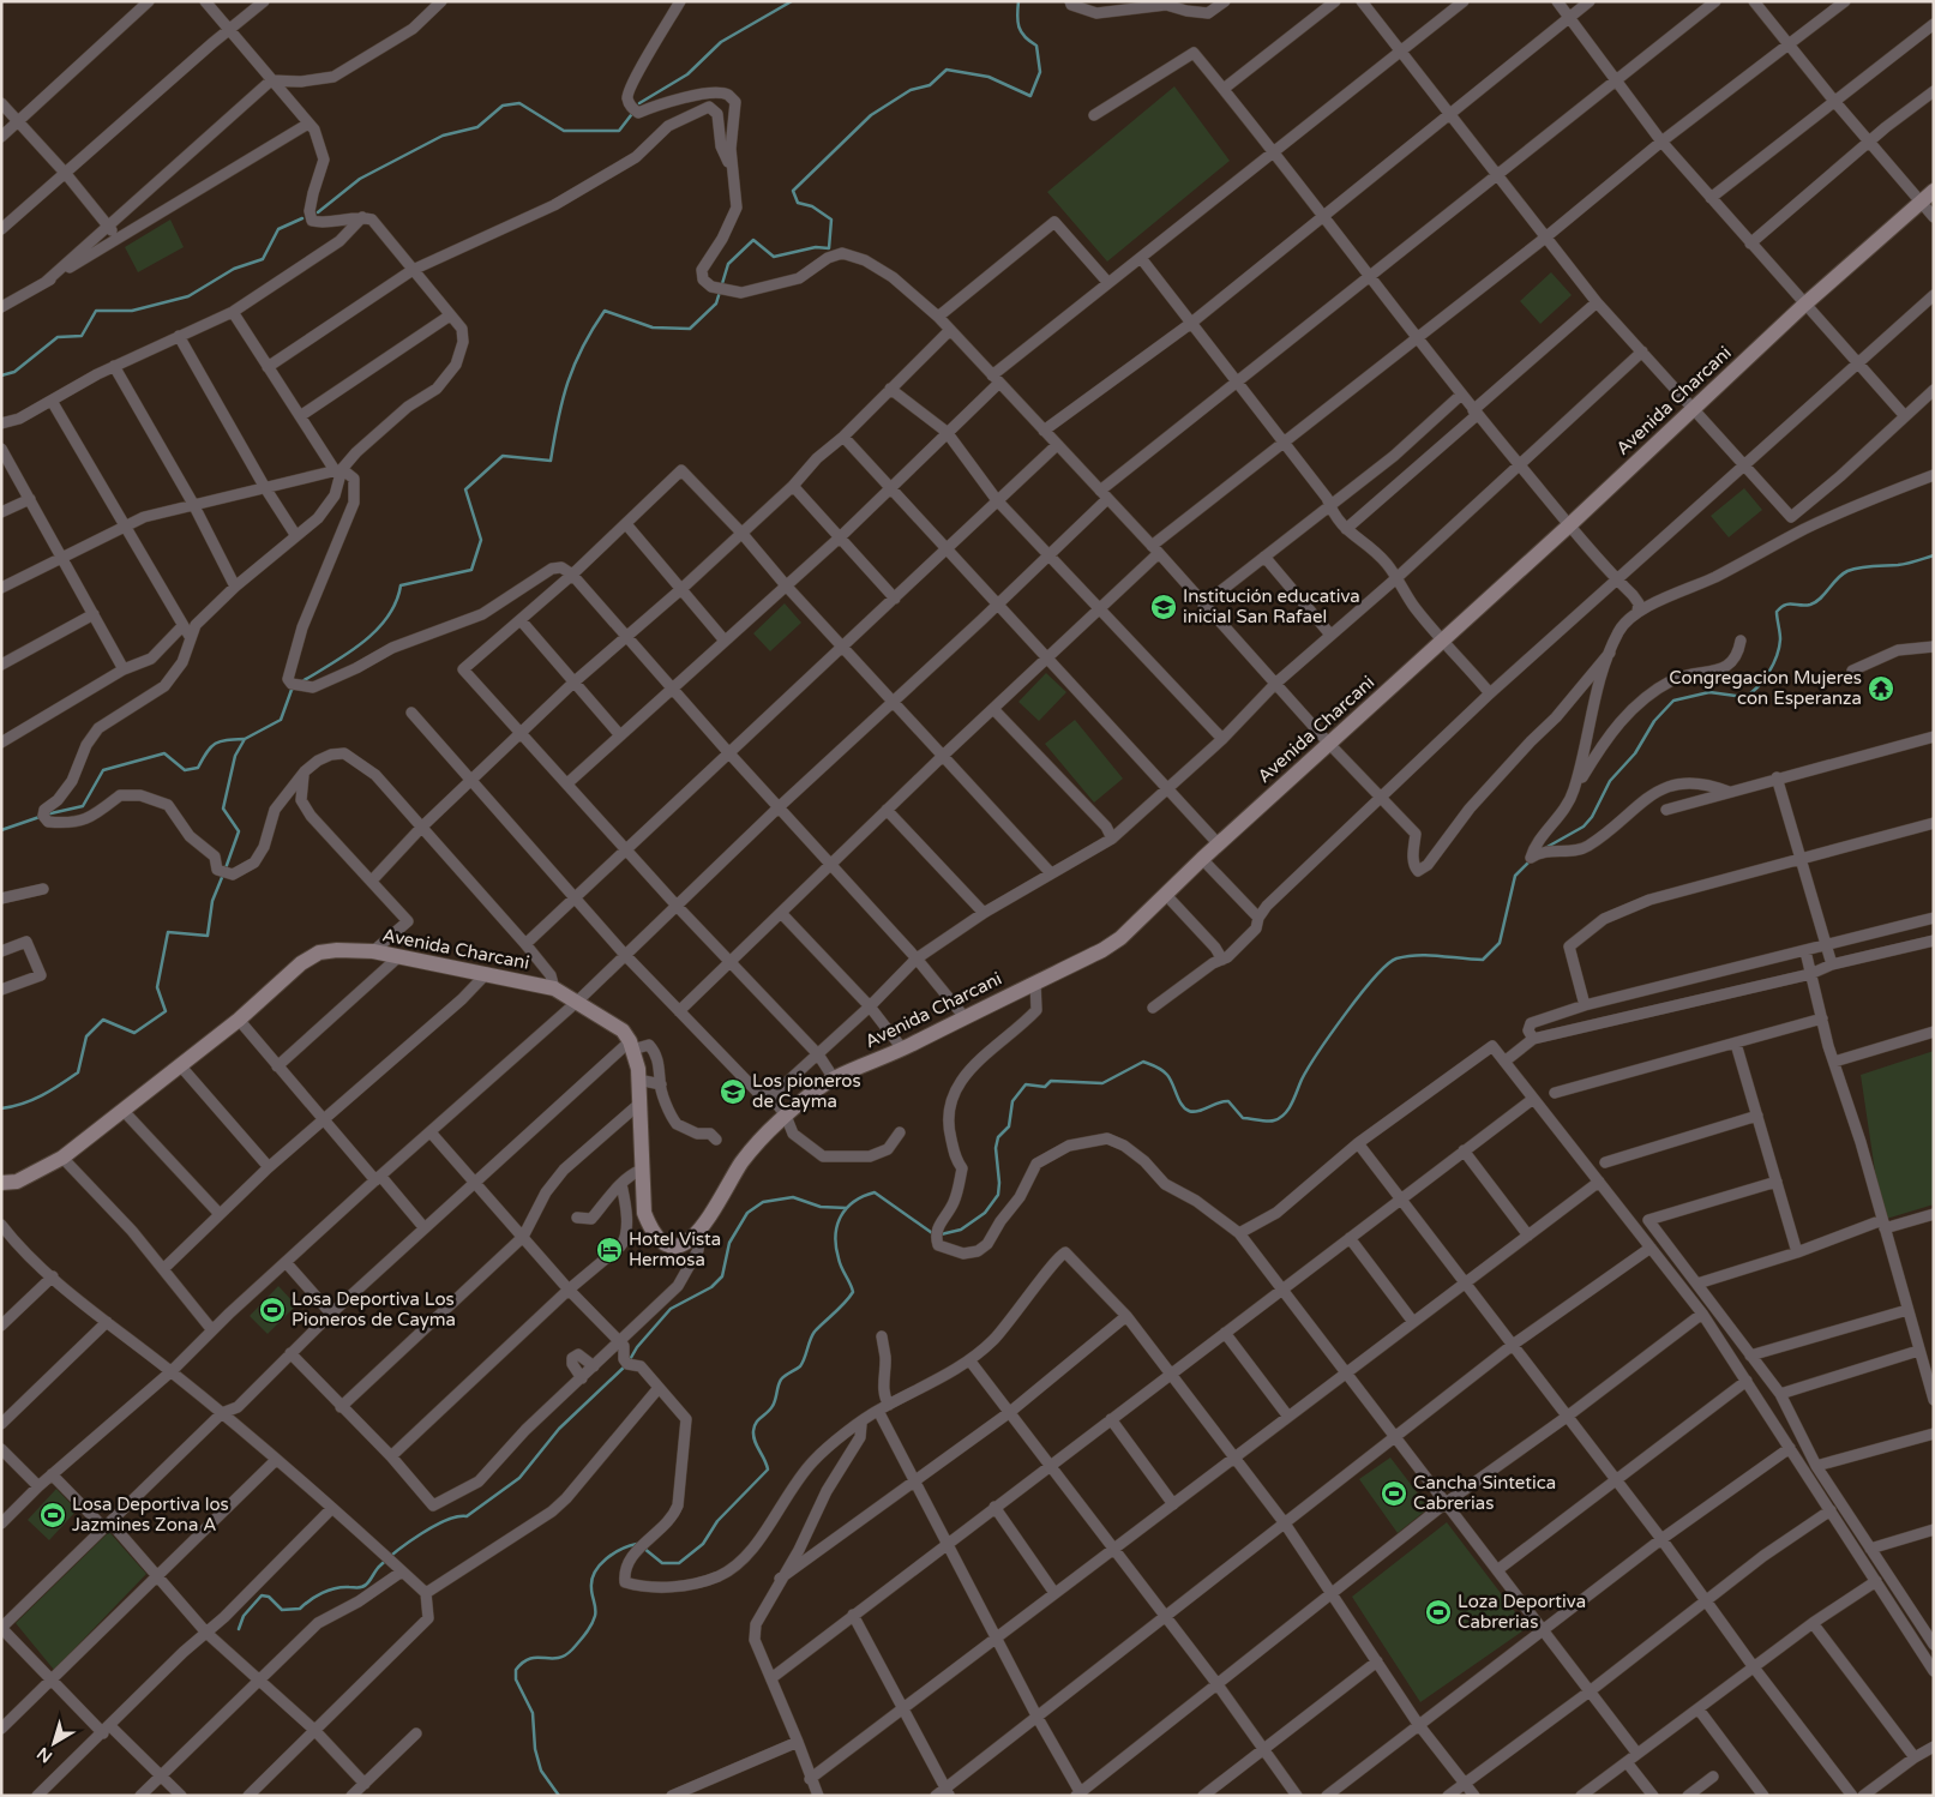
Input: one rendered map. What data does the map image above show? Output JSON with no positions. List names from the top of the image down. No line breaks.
{"streets":{"main road":["Avenida Charcani"]},"places":{"school or university":["Institución educativa inicial San Rafael","Los pioneros de Cayma"],"temple":["Congregacion Mujeres con Esperanza"],"hotel":["Hotel Vista Hermosa"],"sports":["Losa Deportiva Los Pioneros de Cayma","Cancha Sintetica Cabrerias","Losa Deportiva los Jazmines Zona A","Loza Deportiva Cabrerias"]},"north":"bottom left"}
